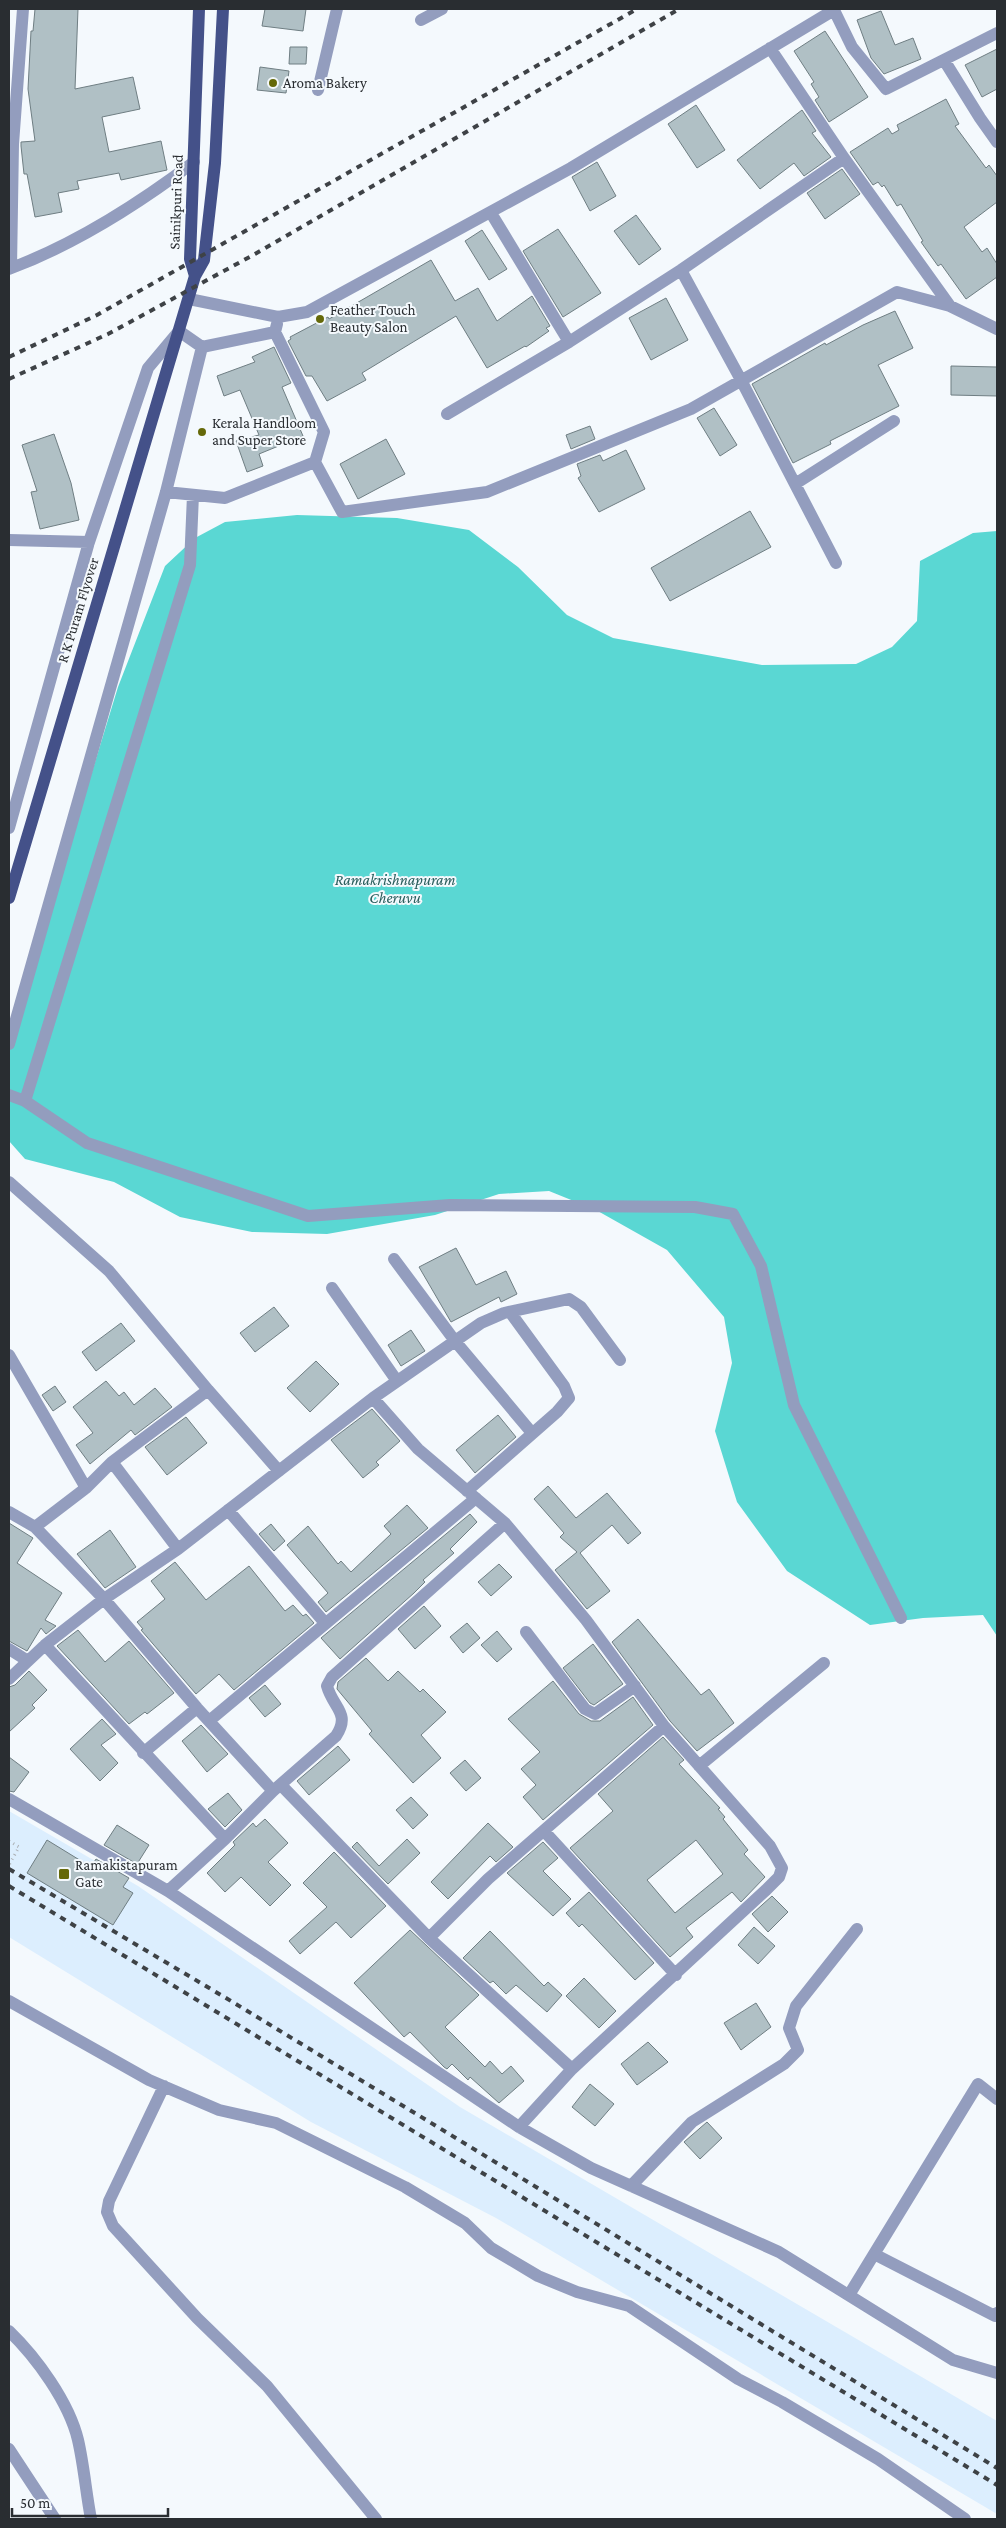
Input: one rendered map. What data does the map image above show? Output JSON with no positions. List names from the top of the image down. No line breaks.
{"streets":{"main road":["Sainikpuri Road","R K Puram Flyover"]},"crossings":[["Sainikpuri Road","R K Puram Flyover"]],"water":["Ramakrishnapuram Cheruvu"],"places":{"other":["Aroma Bakery","Feather Touch Beauty Salon","Kerala Handloom and Super Store"],"transit":["Ramakistapuram Gate"]},"scale_bar":"50 m"}
